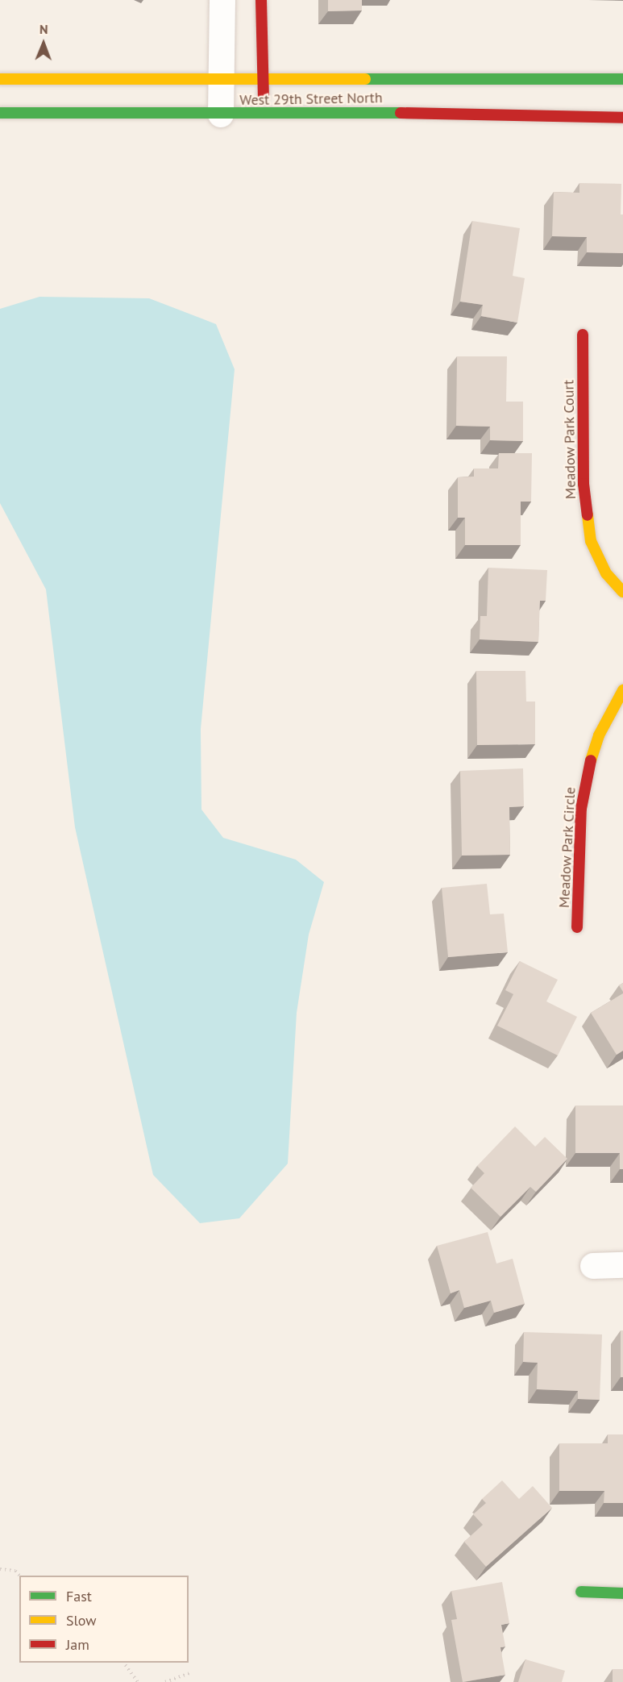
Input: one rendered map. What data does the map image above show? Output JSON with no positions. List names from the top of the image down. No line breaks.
{"streets":{"main road":["West 29th Street North","Meadow Park Court","Meadow Park Circle"]},"legend":["Fast","Slow","Jam"],"north":"top"}
